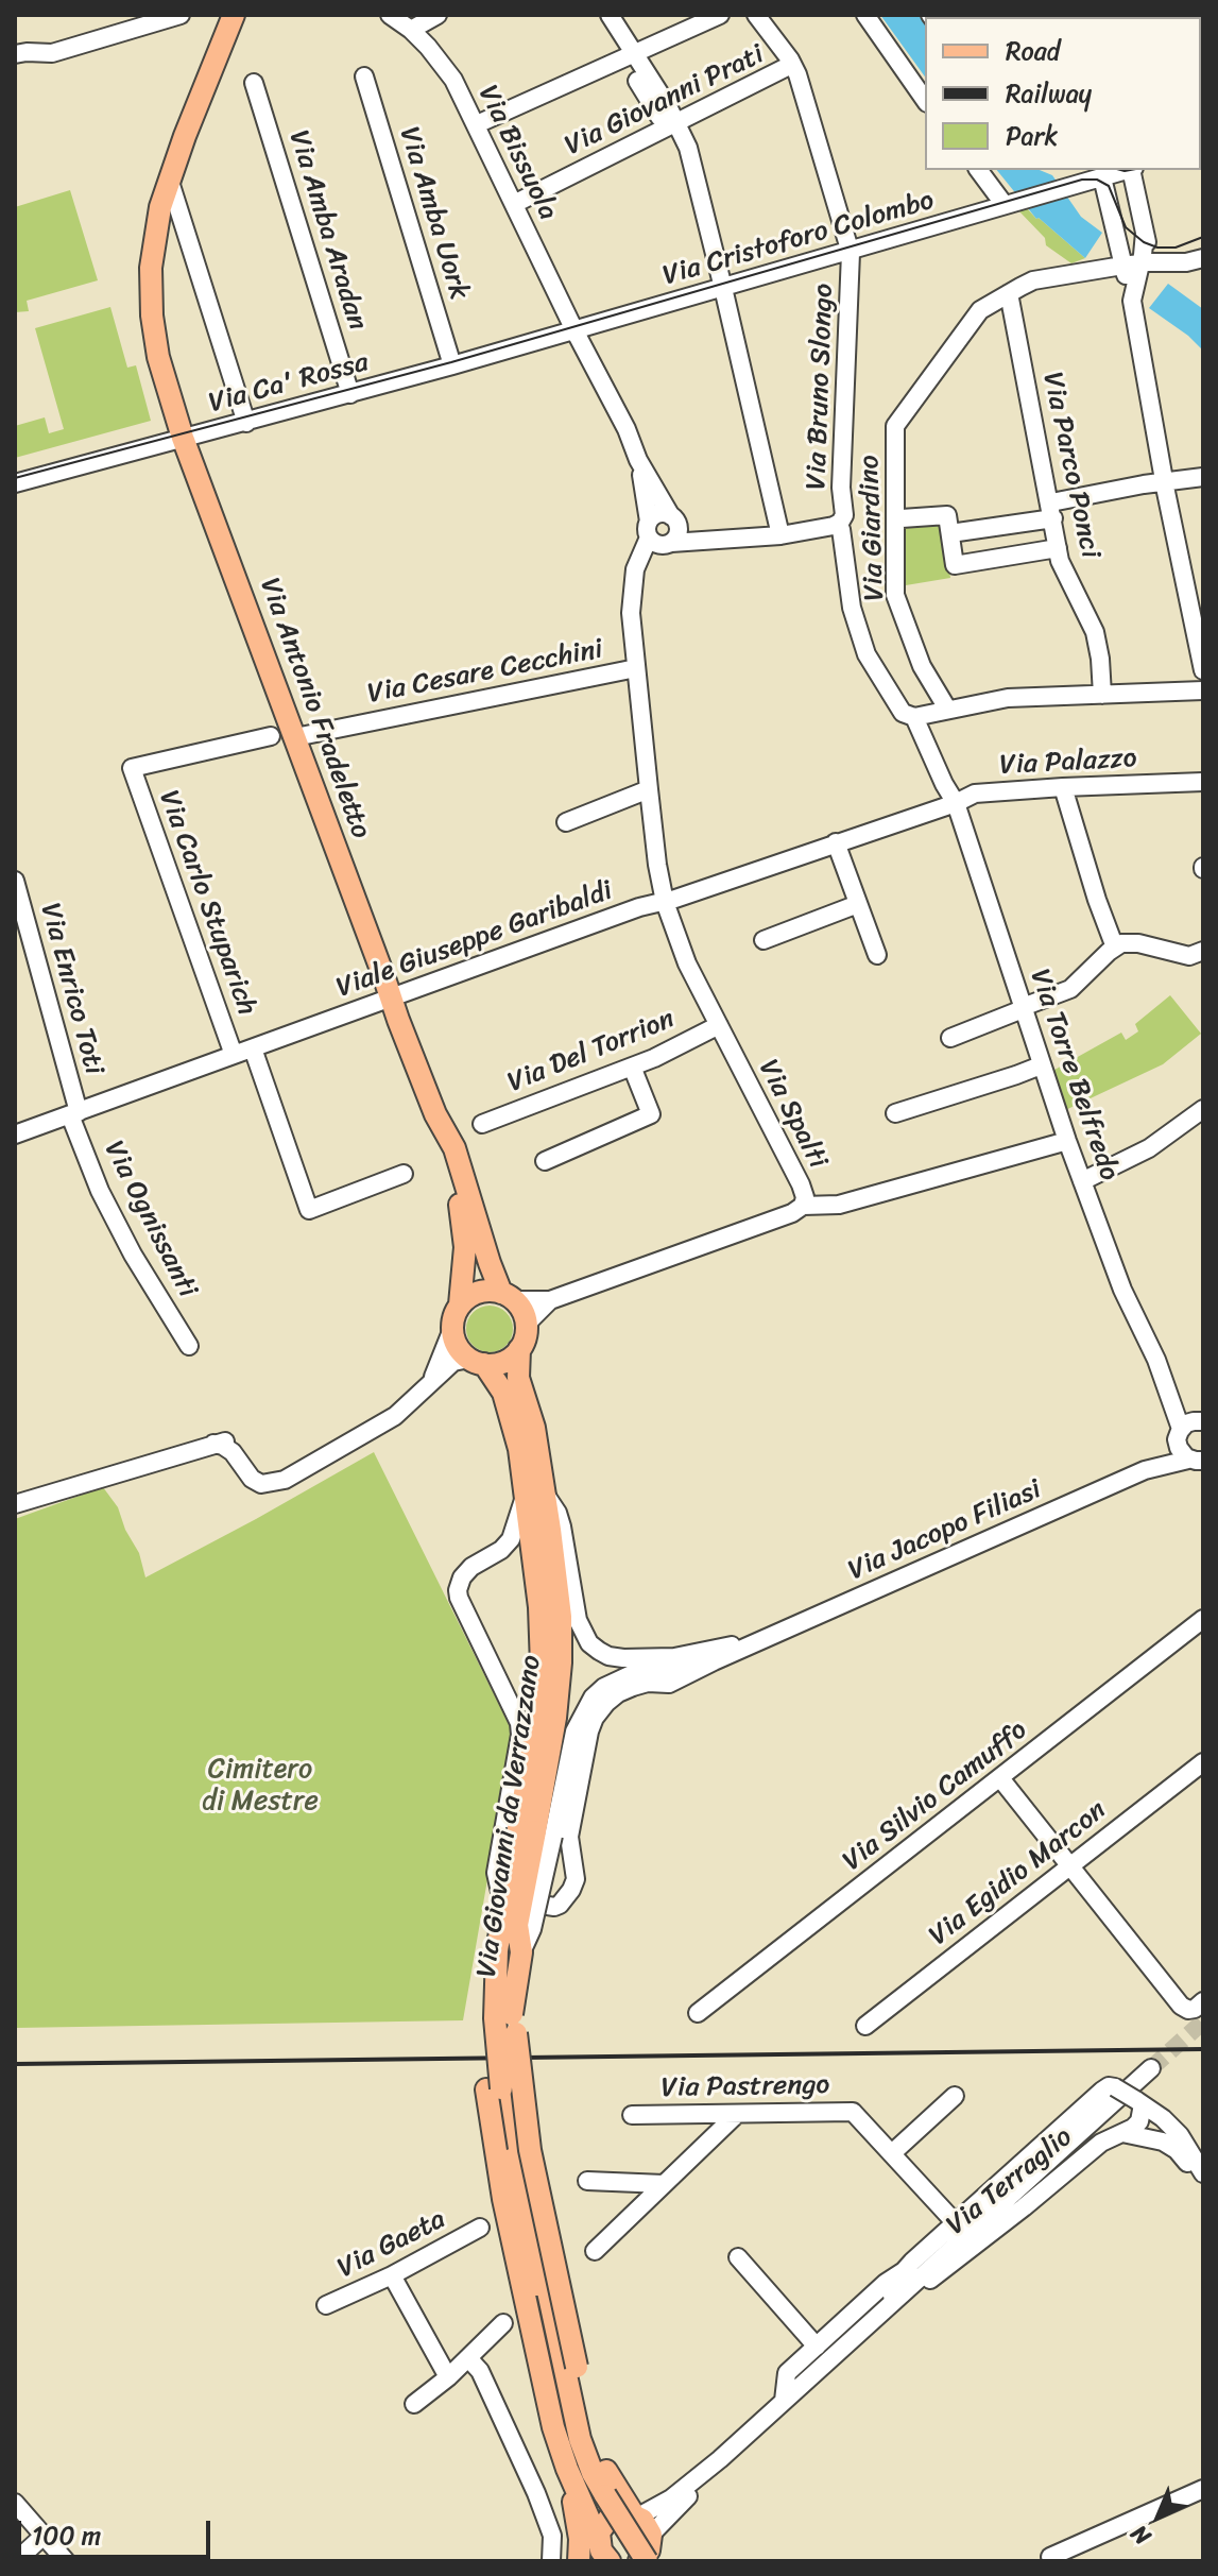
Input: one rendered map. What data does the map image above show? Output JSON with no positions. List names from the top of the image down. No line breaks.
{"streets":{"main road":["Via Antonio Fradeletto","Via Giovanni da Verrazzano"],"street":["Via Giovanni Prati","Via Bissuola","Via Amba Uork","Via Amba Aradan","Via Cristoforo Colombo","Via Ca' Rossa","Via Bruno Slongo","Via Parco Ponci","Via Giardino","Via Cesare Cecchini","Via Palazzo","Via Carlo Stuparich","Viale Giuseppe Garibaldi","Via Enrico Toti","Via Del Torrion","Via Torre Belfredo","Via Spalti","Via Ognissanti","Via Jacopo Filiasi","Via Silvio Camuffo","Via Egidio Marcon","Via Pastrengo","Via Terraglio","Via Gaeta"]},"crossings":[["Via Giovanni Prati","Via Bissuola"],["Via Giovanni Prati","Via Bruno Slongo"],["Via Bissuola","Via Cristoforo Colombo"],["Via Bissuola","Via Ca' Rossa"],["Via Amba Uork","Via Ca' Rossa"],["Via Amba Aradan","Via Ca' Rossa"],["Via Cristoforo Colombo","Via Ca' Rossa"],["Via Cristoforo Colombo","Via Bruno Slongo"],["Via Ca' Rossa","Via Antonio Fradeletto"],["Via Bruno Slongo","Via Torre Belfredo"],["Via Parco Ponci","Via Giardino"],["Via Cesare Cecchini","Via Antonio Fradeletto"],["Via Cesare Cecchini","Via Spalti"],["Via Antonio Fradeletto","Viale Giuseppe Garibaldi"],["Via Palazzo","Viale Giuseppe Garibaldi"],["Via Palazzo","Via Torre Belfredo"],["Via Carlo Stuparich","Viale Giuseppe Garibaldi"],["Viale Giuseppe Garibaldi","Via Enrico Toti"],["Viale Giuseppe Garibaldi","Via Torre Belfredo"],["Viale Giuseppe Garibaldi","Via Spalti"],["Viale Giuseppe Garibaldi","Via Ognissanti"],["Via Enrico Toti","Via Ognissanti"],["Via Del Torrion","Via Spalti"],["Via Torre Belfredo","Via Spalti"],["Via Torre Belfredo","Via Jacopo Filiasi"],["Via Pastrengo","Via Terraglio"]],"parks":["Cimitero di Mestre"],"legend":["Road","Railway","Park"],"scale_bar":"100 m","north":"bottom left"}
